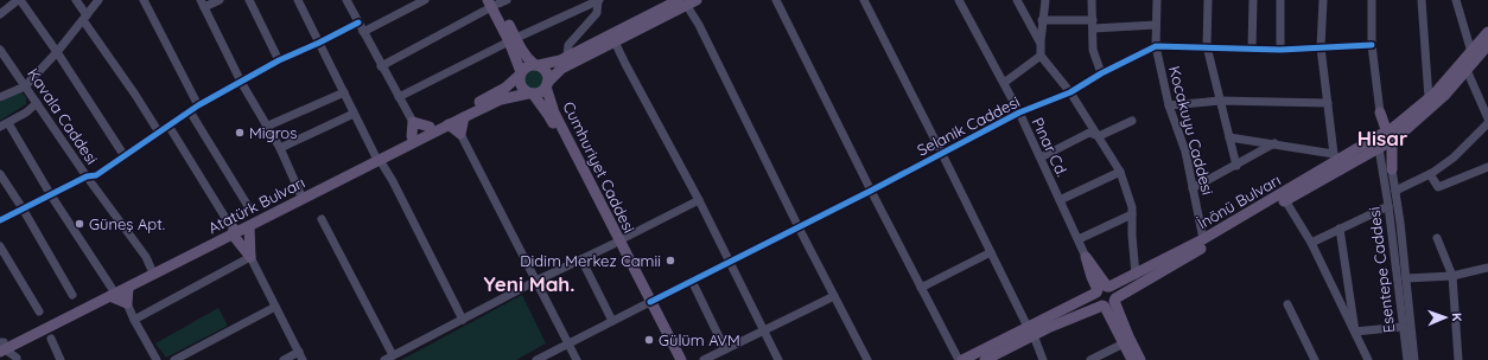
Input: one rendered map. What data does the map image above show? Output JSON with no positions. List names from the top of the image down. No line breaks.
{"streets":{"main road":["Cumhuriyet Caddesi","İnönü Bulvarı","Atatürk Bulvarı"],"street":["Kavala Caddesi","Selanik Caddesi","Kocakuyu Caddesi","Pınar Cd.","Esentepe Caddesi"]},"crossings":[["Kavala Caddesi","Atatürk Bulvarı"],["Selanik Caddesi","Kocakuyu Caddesi"],["Selanik Caddesi","Pınar Cd."],["Selanik Caddesi","Cumhuriyet Caddesi"],["Kocakuyu Caddesi","İnönü Bulvarı"],["Cumhuriyet Caddesi","Atatürk Bulvarı"],["İnönü Bulvarı","Esentepe Caddesi"]],"districts":["Hisar","Yeni Mah."],"places":["Migros","Güneş Apt.","Didim Merkez Camii","Gülüm AVM"],"north":"right"}
